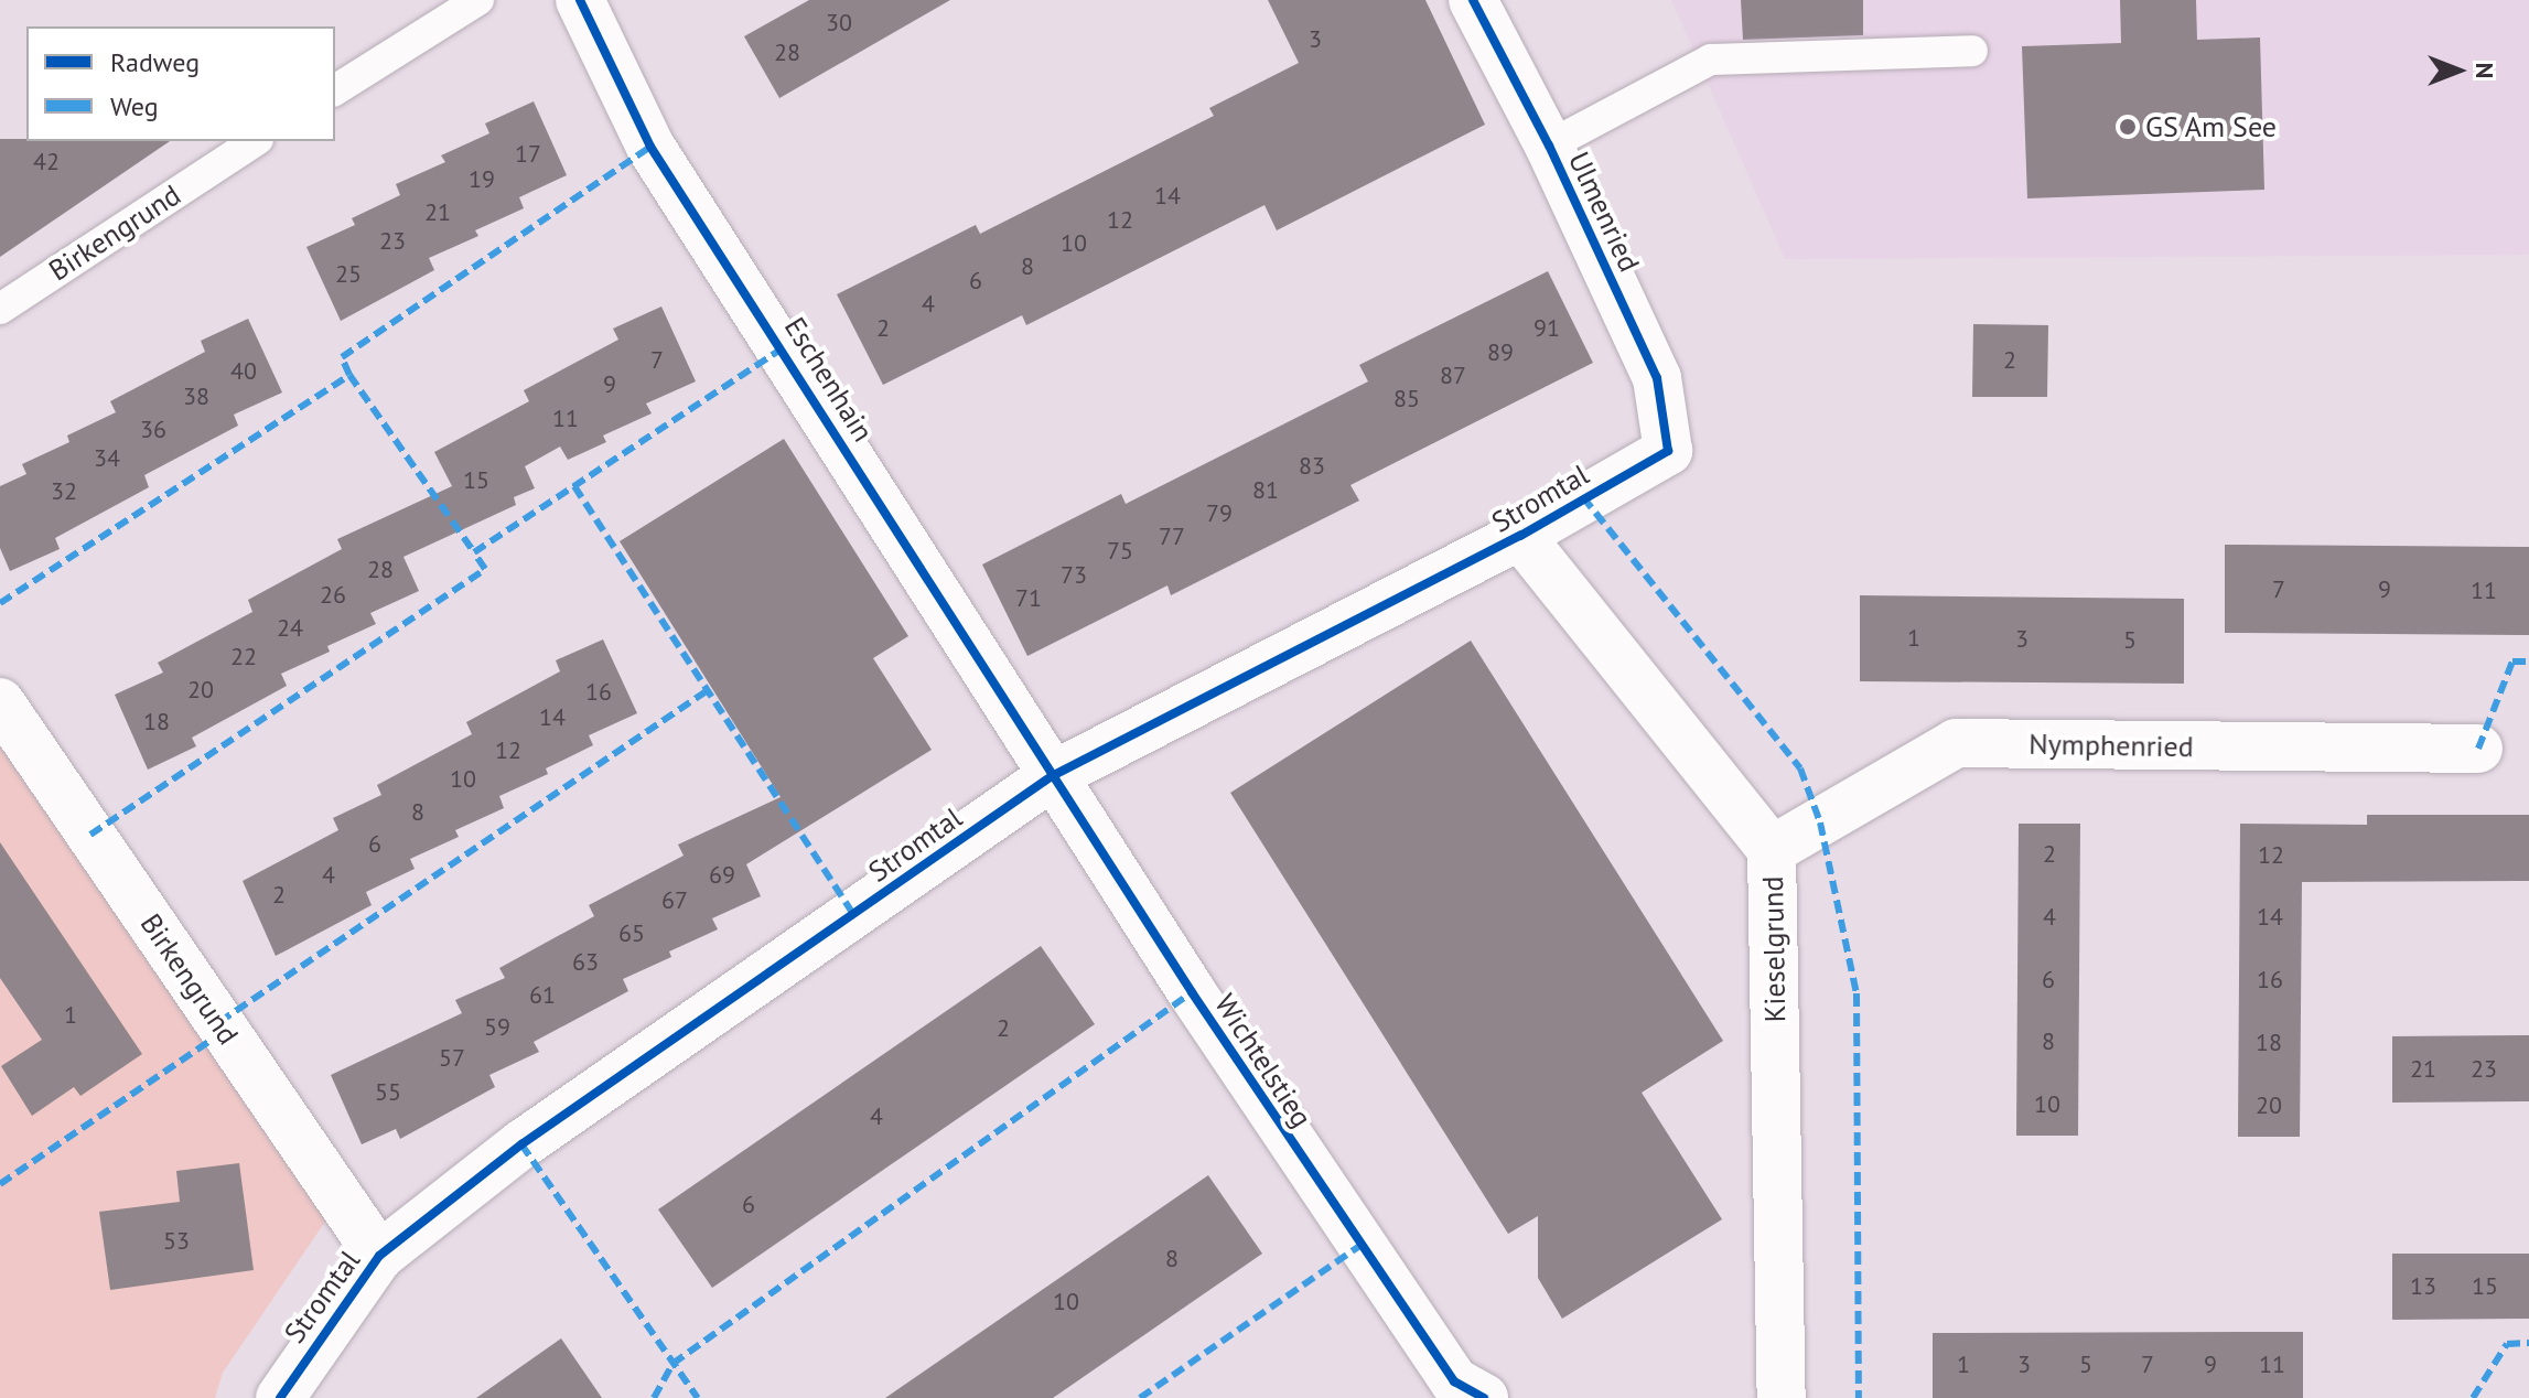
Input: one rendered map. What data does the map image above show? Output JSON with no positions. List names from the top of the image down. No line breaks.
{"streets":{"street":["Ulmenried","Birkengrund","Eschenhain","Stromtal","Nymphenried","Kieselgrund","Wichtelstieg"]},"crossings":[["Ulmenried","Stromtal"],["Birkengrund","Stromtal"],["Eschenhain","Stromtal"],["Eschenhain","Wichtelstieg"],["Stromtal","Kieselgrund"],["Stromtal","Wichtelstieg"],["Nymphenried","Kieselgrund"]],"places":["GS Am See"],"house_numbers":["30","3","28","17","42","19","14","21","12","23","10","8","25","6","4","2","91","89","7","2","40","87","9","38","85","11","36","34","83","15","81","32","79","77","75","28","73","7","9","11","26","71","24","1","3","5","22","20","16","14","18","12","10","8","6","2","12","4","69","2","67","4","14","65","63","6","16","61","1","59","2","8","18","57","21","23","55","10","20","4","6","53","8","13","15","10","1","3","5","7","9","11"],"legend":["Radweg","Weg"],"north":"right"}
